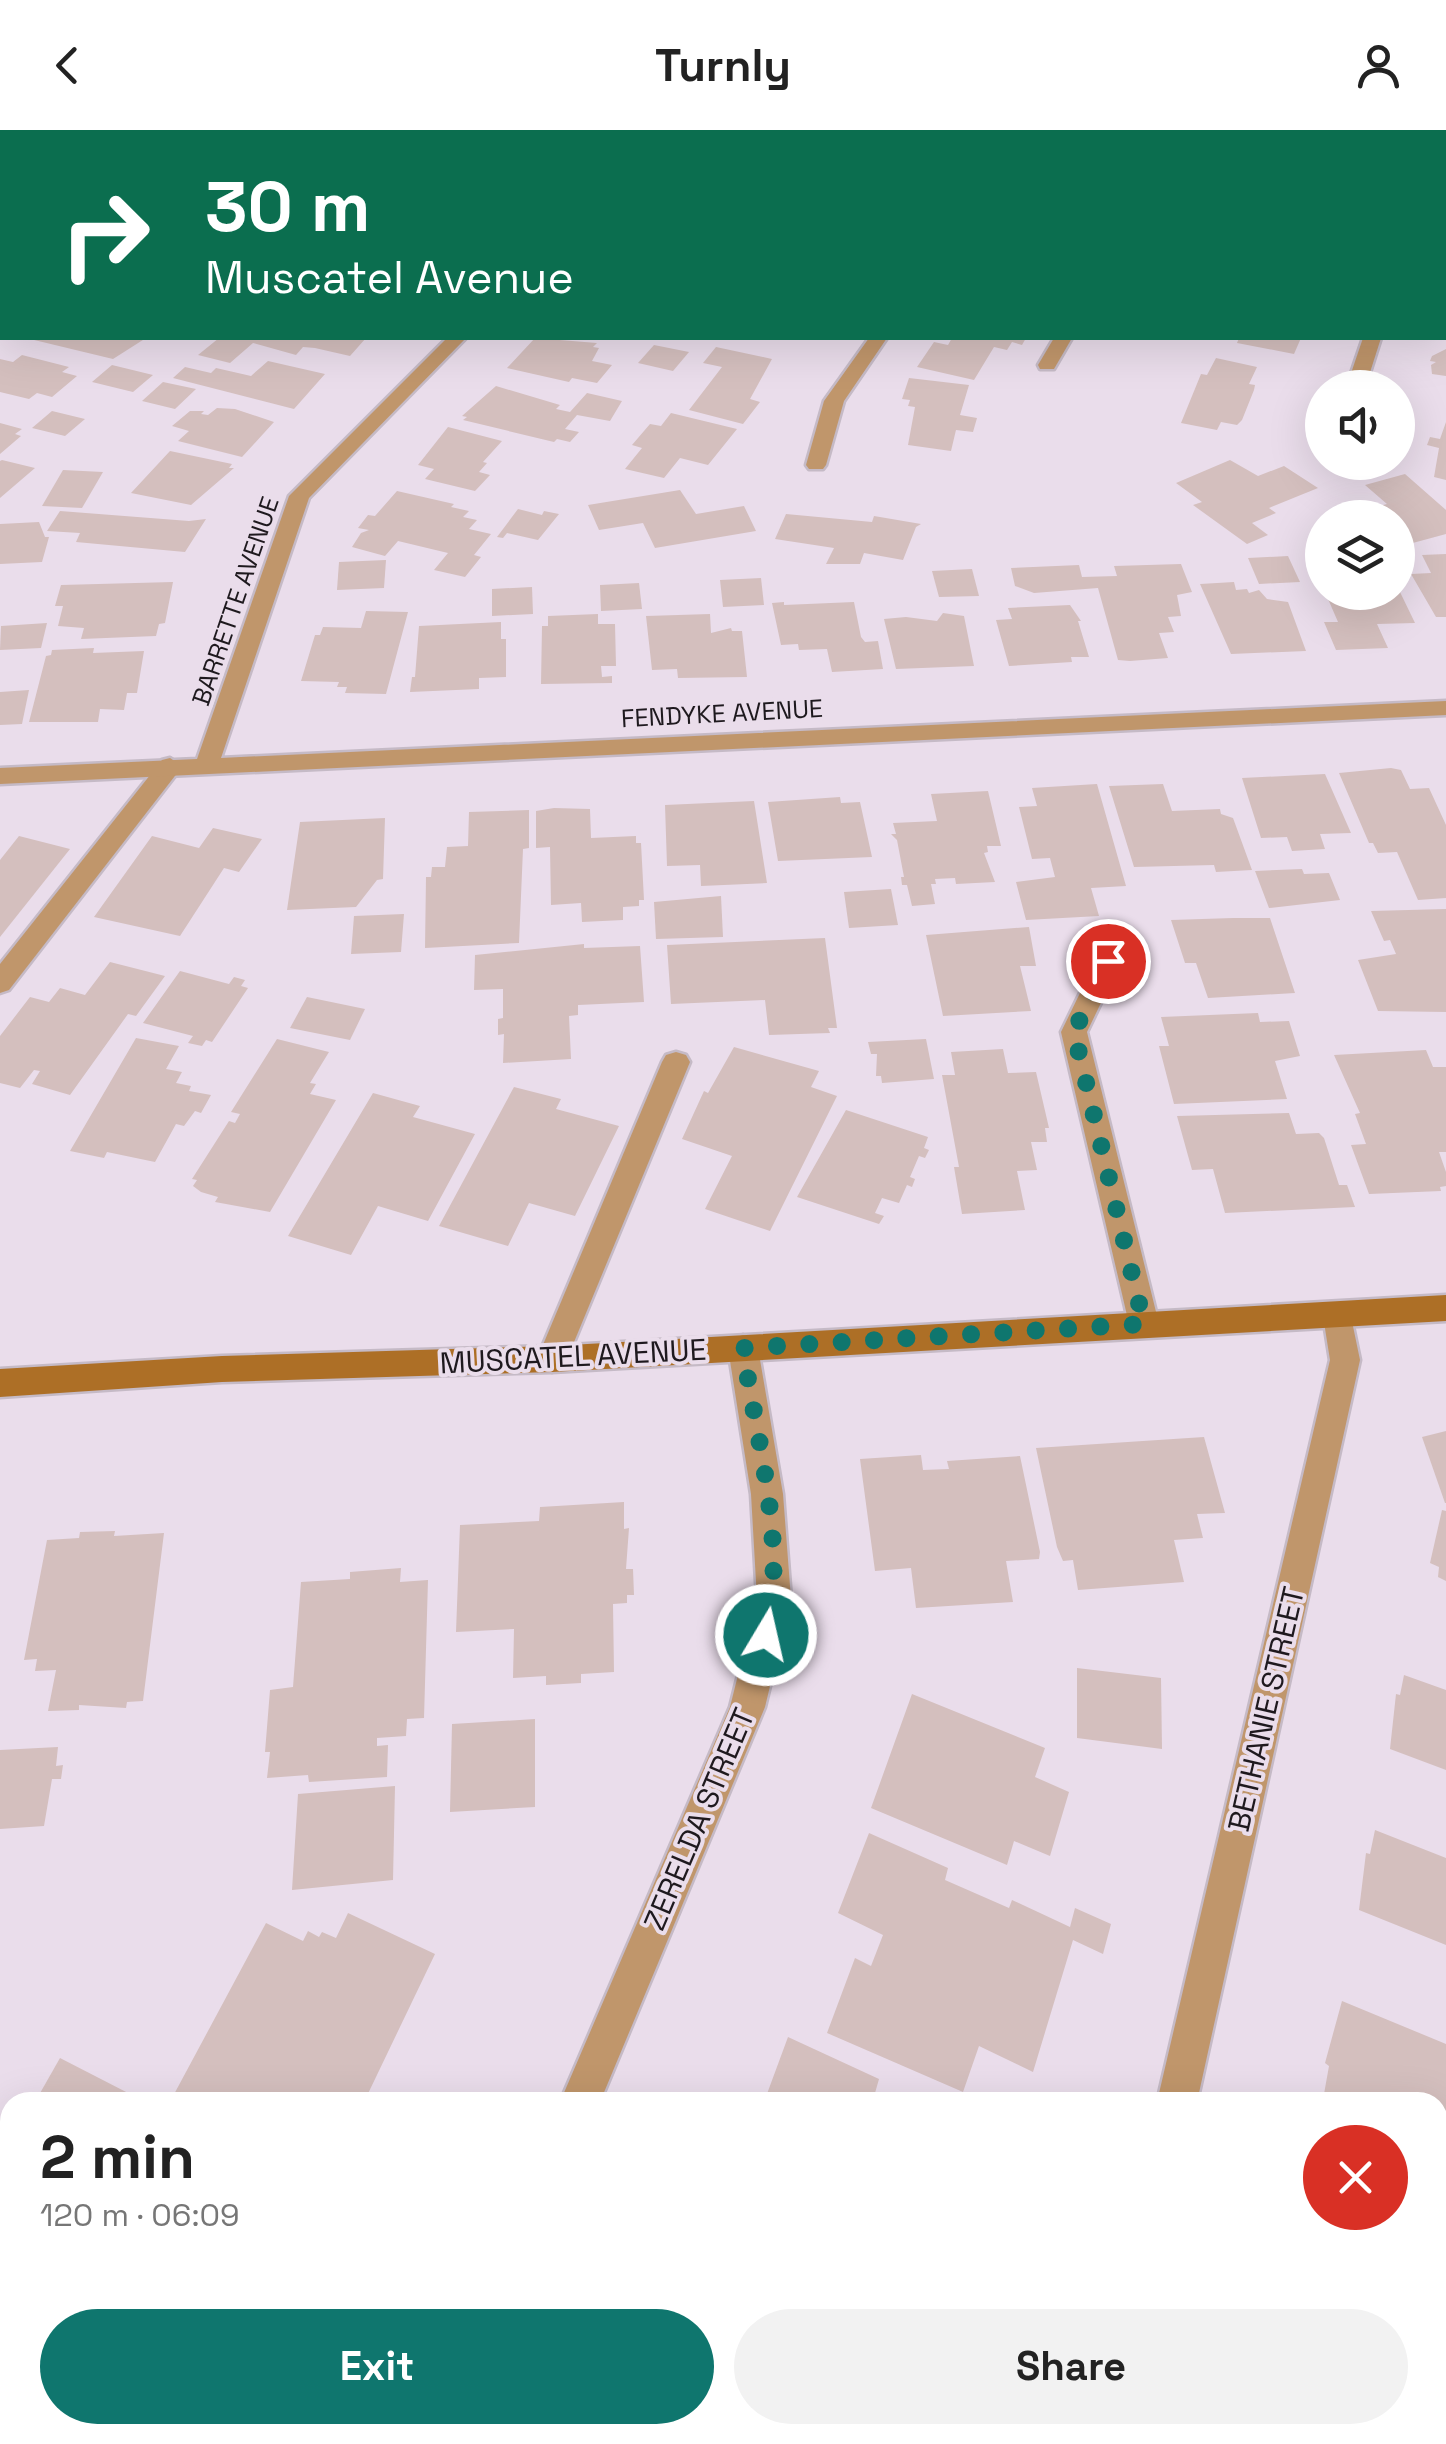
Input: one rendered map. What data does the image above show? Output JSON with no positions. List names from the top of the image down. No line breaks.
{"streets":{"street":["BARRETTE AVENUE","FENDYKE AVENUE","MUSCATEL AVENUE","BETHANIE STREET","ZERELDA STREET"]},"crossings":[["BARRETTE AVENUE","FENDYKE AVENUE"],["MUSCATEL AVENUE","BETHANIE STREET"],["MUSCATEL AVENUE","ZERELDA STREET"]],"page":{"header":"Turnly","turn":["30 m","Muscatel Avenue"],"heading":["2 min","120 m · 06:09"],"buttons":["Exit","Share"]}}
